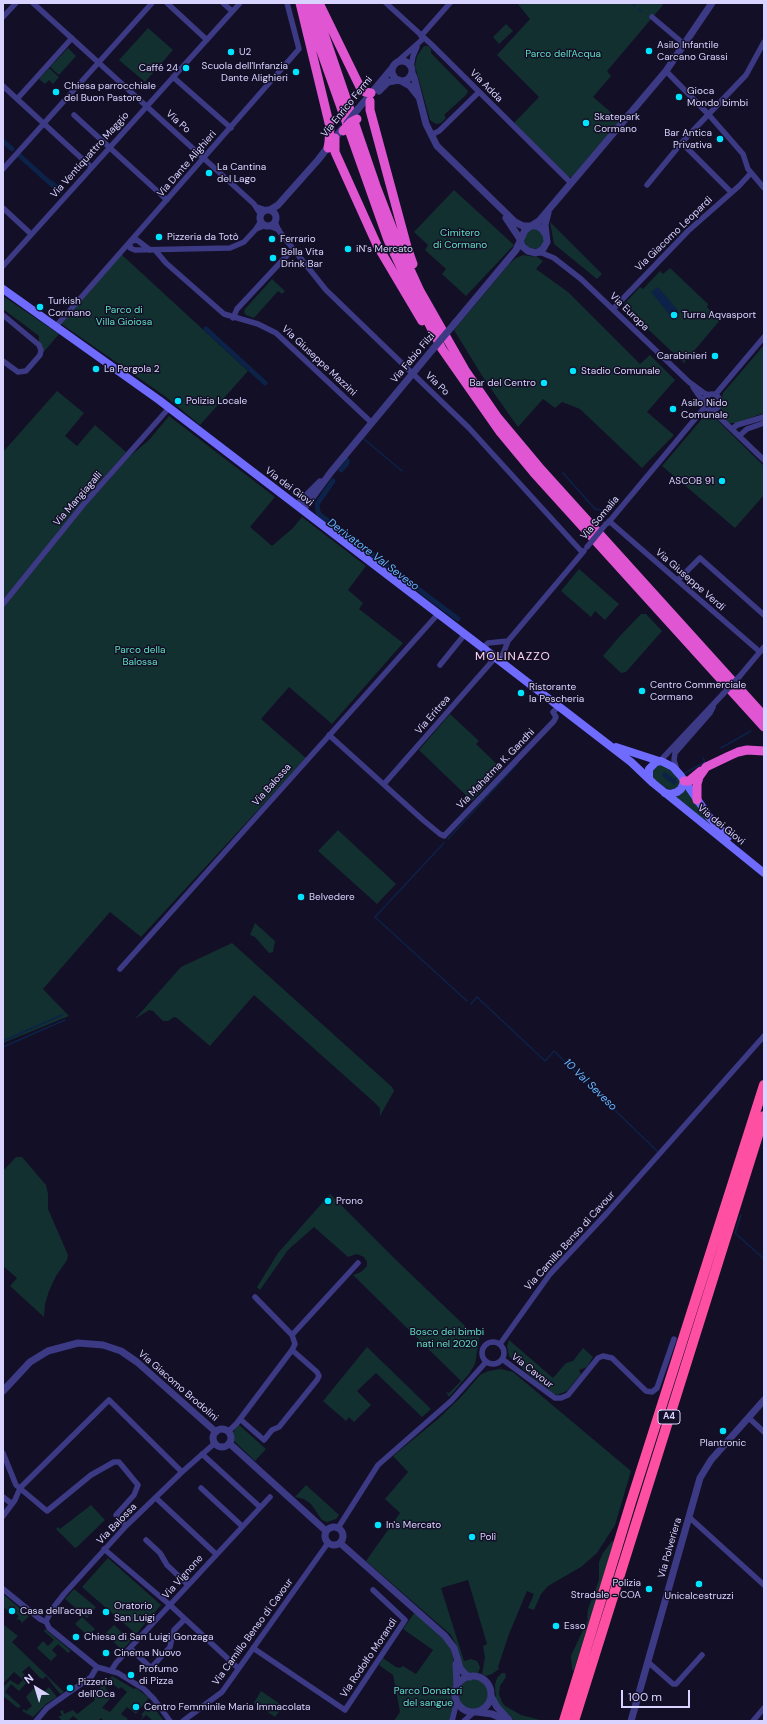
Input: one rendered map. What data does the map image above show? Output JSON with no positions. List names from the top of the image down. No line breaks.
{"streets":{"highway":["A4"],"main road":["Via dei Giovi"],"street":["Via Adda","Via Enrico Fermi","Via Po","Via Ventiquattro Maggio","Via Dante Alighieri","Via Giacomo Leopardi","Via Europa","Via Fabio Filzi","Via Giuseppe Mazzini","Via Mangiagalli","Via Somalia","Via Giuseppe Verdi","Via Eritrea","Via Mahatma K. Gandhi","Via Balossa","Via Camillo Benso di Cavour","Via Cavour","Via Giacomo Brodolini","Via Polveriera","Via Vignone","Via Rodolfo Morandi"]},"crossings":[["Via Adda","Via Enrico Fermi"],["Via Enrico Fermi","Via Po"],["Via Po","Via Ventiquattro Maggio"],["Via Po","Via Dante Alighieri"],["Via Po","Via Fabio Filzi"],["Via Po","Via Somalia"],["Via Dante Alighieri","Via dei Giovi"],["Via Giacomo Leopardi","Via Europa"],["Via Europa","Via Fabio Filzi"],["Via Europa","Via Somalia"],["Via Fabio Filzi","Via Giuseppe Mazzini"],["Via Fabio Filzi","Via dei Giovi"],["Via dei Giovi","Via Mangiagalli"],["Via dei Giovi","Via Somalia"],["Via dei Giovi","Via Eritrea"],["Via dei Giovi","Via Mahatma K. Gandhi"],["Via dei Giovi","Via Balossa"],["Via Somalia","Via Giuseppe Verdi"],["Via Somalia","Via Eritrea"],["Via Eritrea","Via Mahatma K. Gandhi"],["Via Balossa","Via Giacomo Brodolini"],["Via Camillo Benso di Cavour","Via Cavour"],["Via Camillo Benso di Cavour","Via Rodolfo Morandi"]],"districts":["MOLINAZZO"],"water":["Derivatore Val Seveso","10 Val Seveso"],"parks":["Parco dell'Acqua","Cimitero di Cormano","Parco di Villa Gioiosa","Parco della Balossa","Bosco dei bimbi nati nel 2020","Parco Donatori del sangue"],"places":["Asilo Infantile Carcano Grassi","U2","Caffé 24","Scuola dell'Infanzia Dante Alighieri","Chiesa parrocchiale del Buon Pastore","Gioca Mondo bimbi","Skatepark Cormano","Bar Antica Privativa","La Cantina del Lago","Pizzeria da Totò","Ferrario","iN's Mercato","Bella Vita Drink Bar","Turkish Cormano","Turra Aqvasport","Carabinieri","La Pergola 2","Stadio Comunale","Bar del Centro","Polizia Locale","Asilo Nido Comunale","ASCOB 91","Centro Commerciale Cormano","Ristorante la Pescheria","Belvedere","Prono","Plantronic","In's Mercato","Polì","Unicalcestruzzi","Polizia Stradale - COA","Casa dell'acqua","Oratorio San Luigi","Esso","Chiesa di San Luigi Gonzaga","Cinema Nuovo","Profumo di Pizza","Pizzeria dell'Oca","Centro Femminile Maria Immacolata"],"scale_bar":"100 m","north":"top left"}
